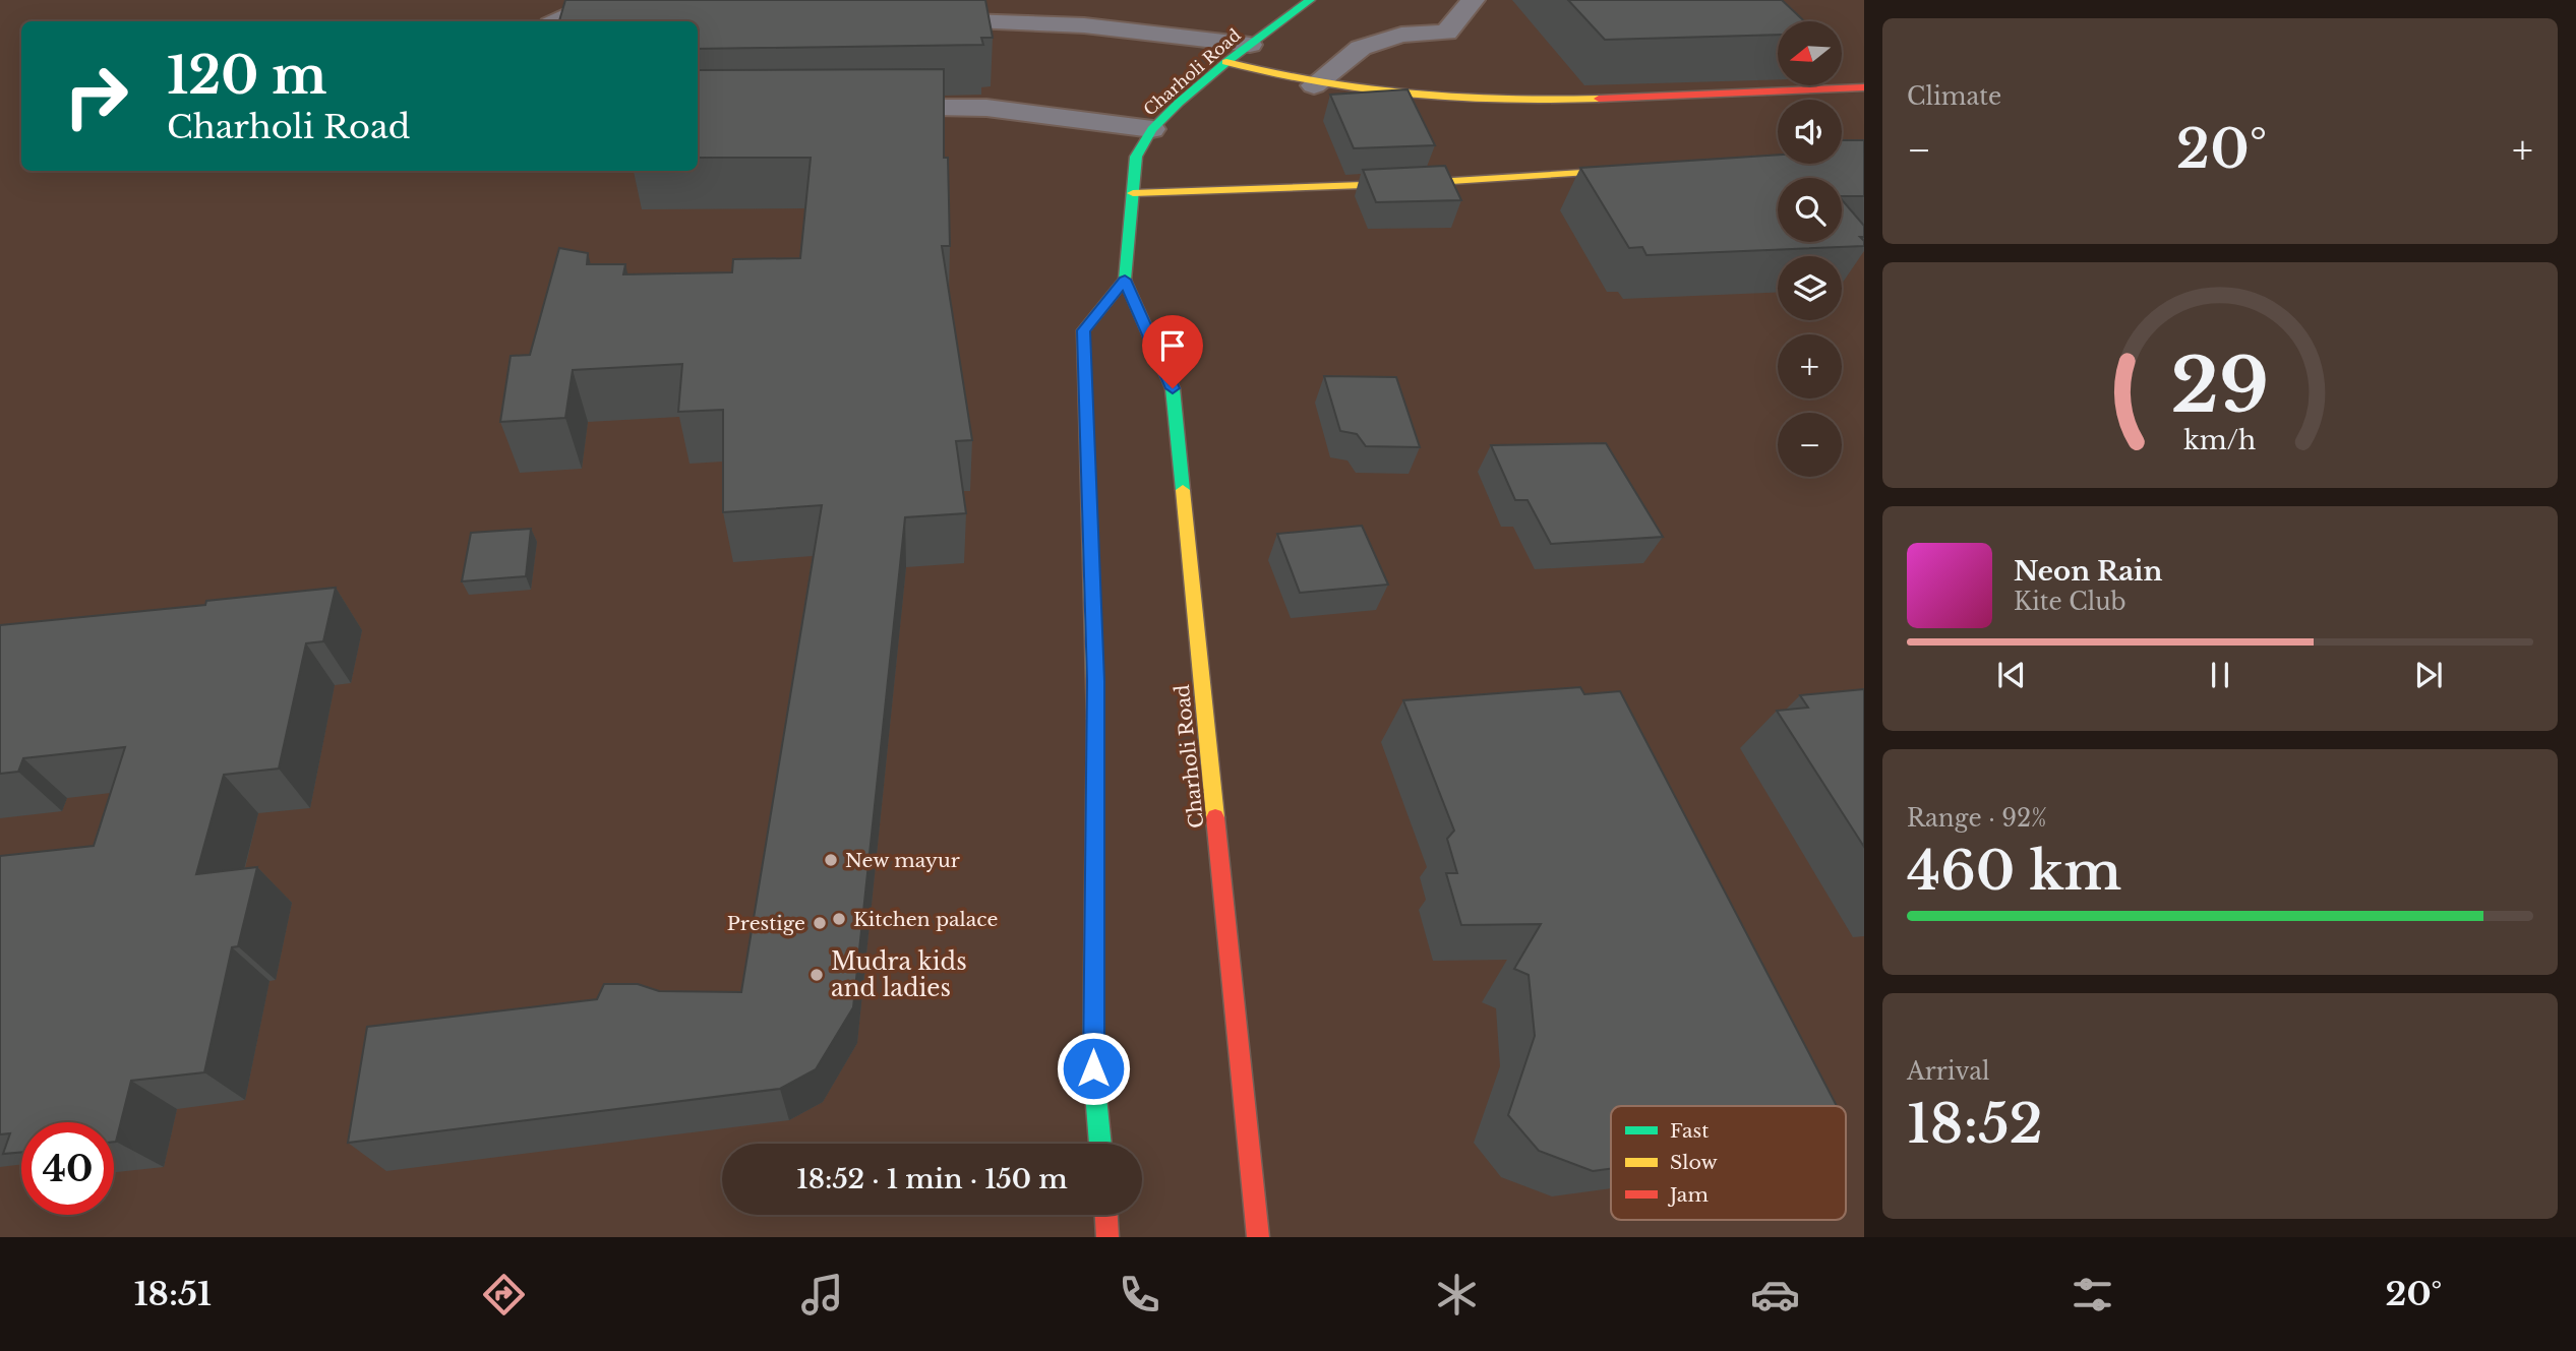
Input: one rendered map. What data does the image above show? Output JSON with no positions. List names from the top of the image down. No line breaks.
{"streets":{"street":["Charholi Road"]},"places":["New mayur","Kitchen palace","Prestige","Mudra kids and ladies"],"legend":["Fast","Slow","Jam"],"north":"left","page":{"tile":["Climate",["Range · 92%","460 km"],["Arrival","18:52"]],"map_buttons":["+","−"],"turn":["120 m","Charholi Road"],"heat":["−","20°","+"],"song":["Neon Rain","Kite Club"],"limit":"40","trip":"18:52 · 1 min · 150 m","tabs":["18:51","20°"],"gauge":["29","km/h"]}}
